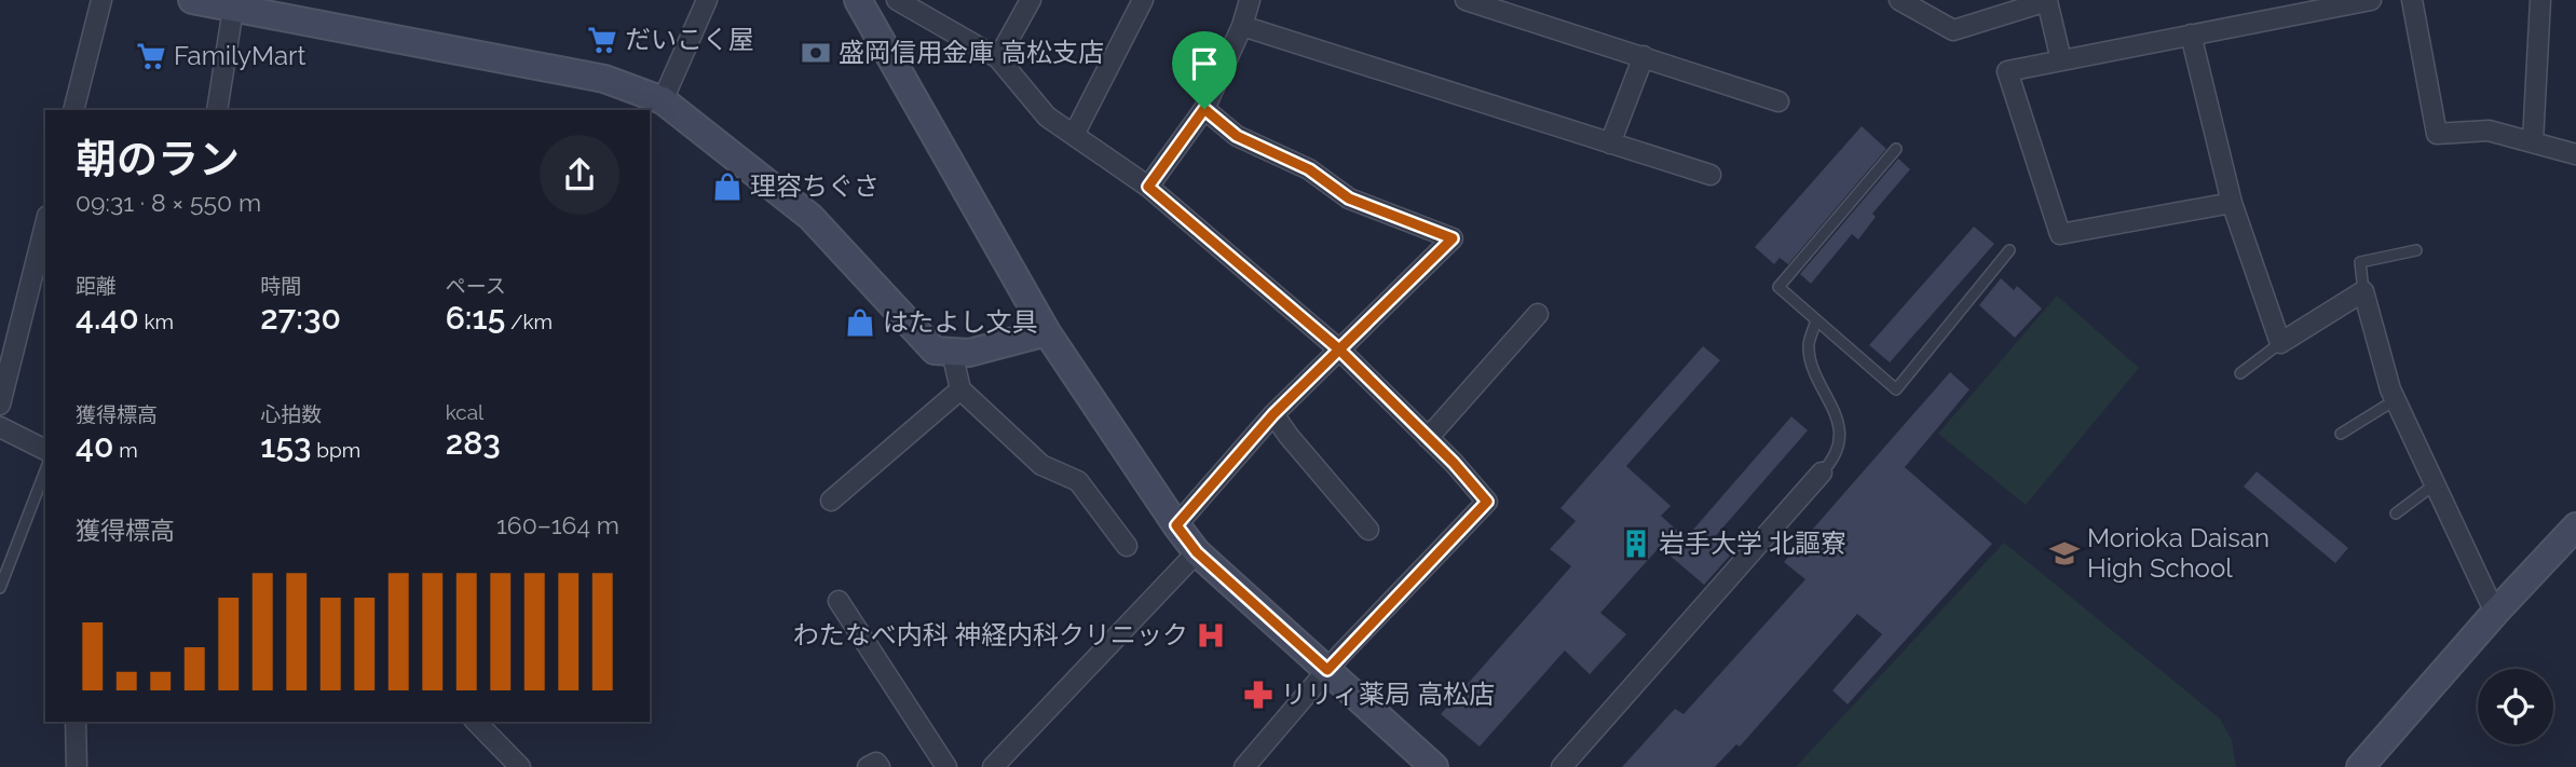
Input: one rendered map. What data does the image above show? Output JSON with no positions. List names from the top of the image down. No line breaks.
{"places":{"supermarket":["だいこく屋","FamilyMart"],"bank":["盛岡信用金庫 高松支店"],"shop":["理容ちぐさ","はたよし文具"],"building":["岩手大学 北謳寮"],"school or university":["Morioka Daisan High School"],"hospital":["わたなべ内科 神経内科クリニック"],"pharmacy":["リリィ薬局 高松店"]},"page":{"heading":["朝のラン","09:31 · 8 × 550 m"],"stats":[["距離","4.40 km"],["時間","27:30"],["ペース","6:15 /km"],["獲得標高","40 m"],["心拍数","153 bpm"],["kcal","283"]],"chart":["獲得標高","160–164 m"]}}
